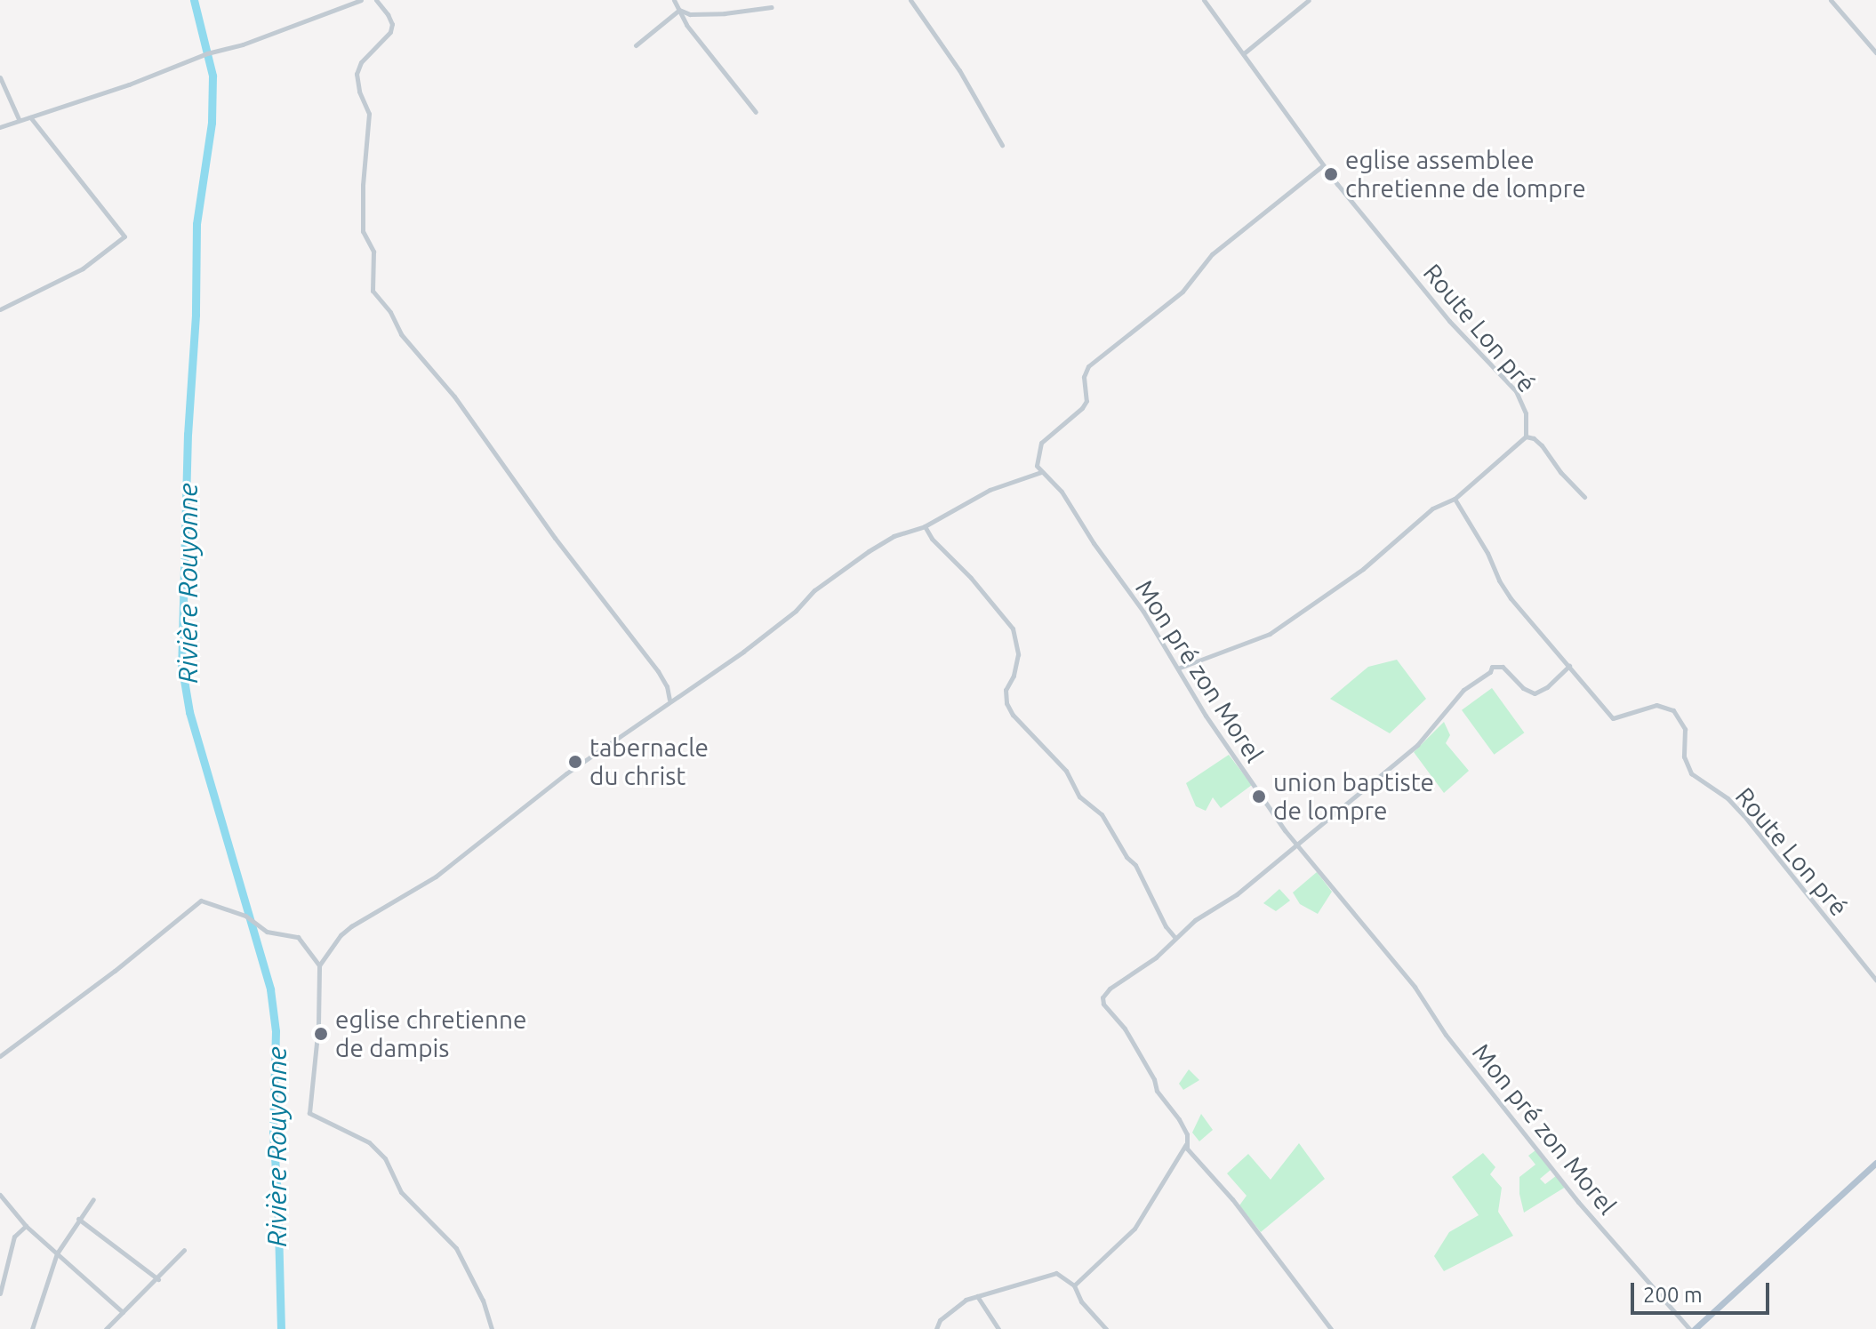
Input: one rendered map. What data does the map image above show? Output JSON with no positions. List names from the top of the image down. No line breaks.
{"streets":{"street":["Route Lon pré","Mon pré zon Morel"]},"water":["Rivière Rouyonne"],"places":["eglise assemblee chretienne de lompre","tabernacle du christ","union baptiste de lompre","eglise chretienne de dampis"],"scale_bar":"200 m"}
